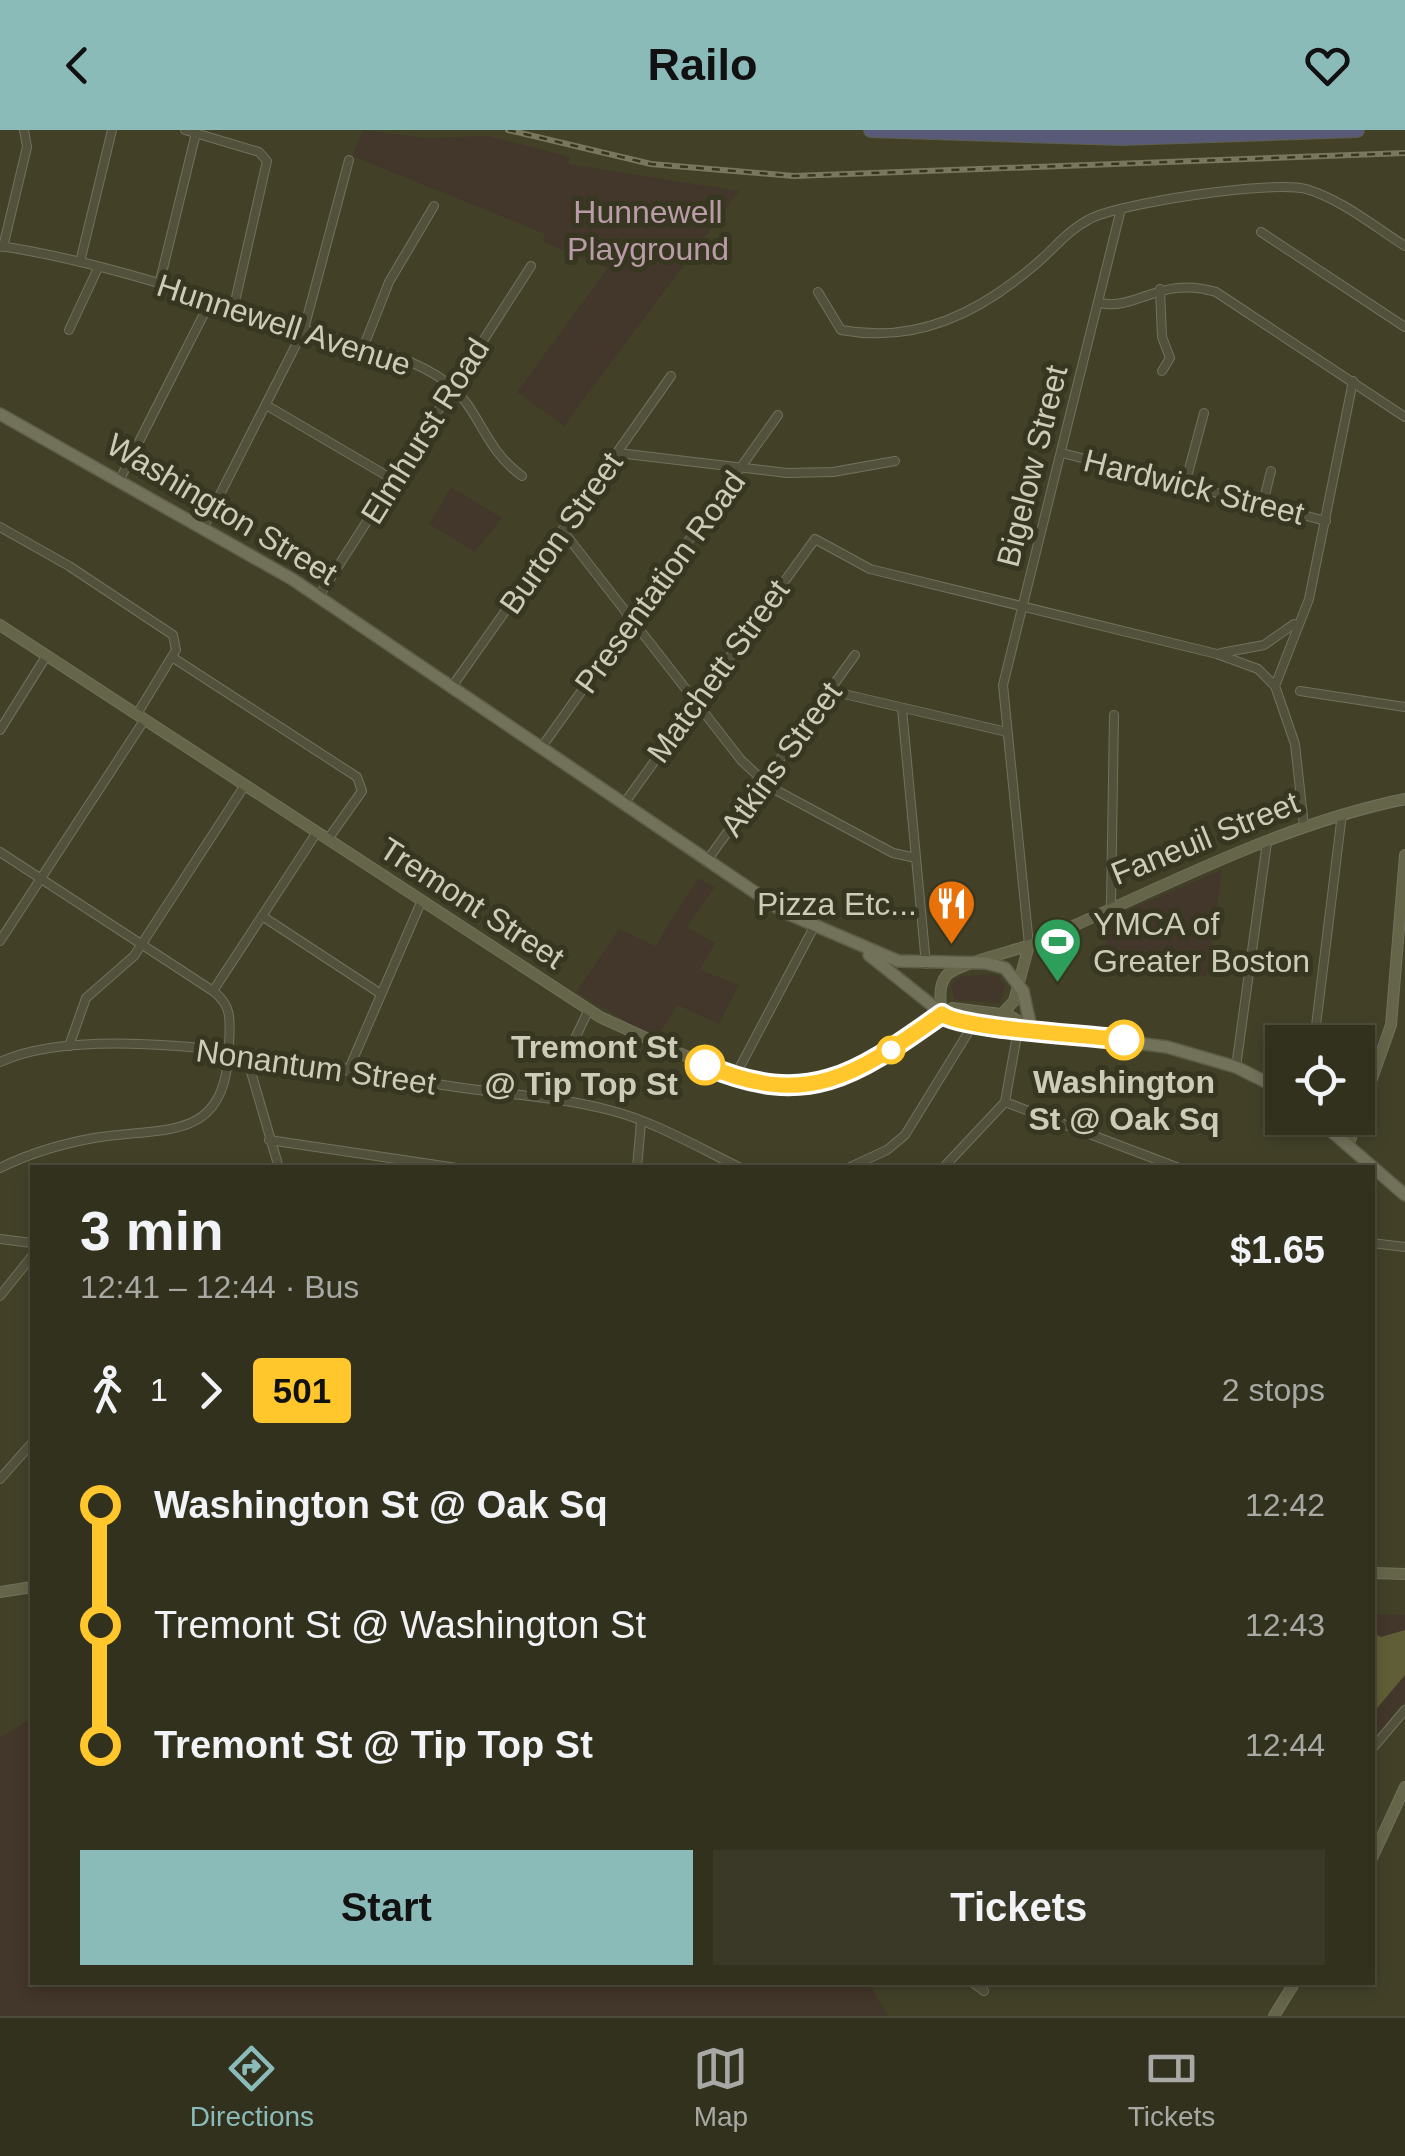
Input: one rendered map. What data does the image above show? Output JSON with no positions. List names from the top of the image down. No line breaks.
{"streets":{"main road":["Bigelow Street","Washington Street","Faneuil Street","Tremont Street"],"street":["Hunnewell Avenue","Elmhurst Road","Hardwick Street","Burton Street","Presentation Road","Matchett Street","Atkins Street","Nonantum Street"]},"crossings":[["Hunnewell Avenue","Elmhurst Road"],["Elmhurst Road","Washington Street"],["Bigelow Street","Hardwick Street"],["Bigelow Street","Matchett Street"],["Bigelow Street","Faneuil Street"],["Washington Street","Burton Street"],["Washington Street","Presentation Road"],["Washington Street","Matchett Street"],["Washington Street","Atkins Street"],["Washington Street","Faneuil Street"]],"parks":["Hunnewell Playground"],"places":{"restaurant":["Pizza Etc..."],"sports":["YMCA of Greater Boston"],"other":["Washington St @ Oak Sq","Tremont St @ Tip Top St"]},"lines":["bus line 501"],"page":{"header":"Railo","heading":["3 min","12:41 – 12:44 · Bus","$1.65"],"legs":["1","501","2 stops"],"list":[{"name":"Washington St @ Oak Sq","value":"12:42"},{"name":"Tremont St @ Washington St","value":"12:43"},{"name":"Tremont St @ Tip Top St","value":"12:44"}],"buttons":["Start","Tickets"],"tabs":["Directions","Map","Tickets"]}}
